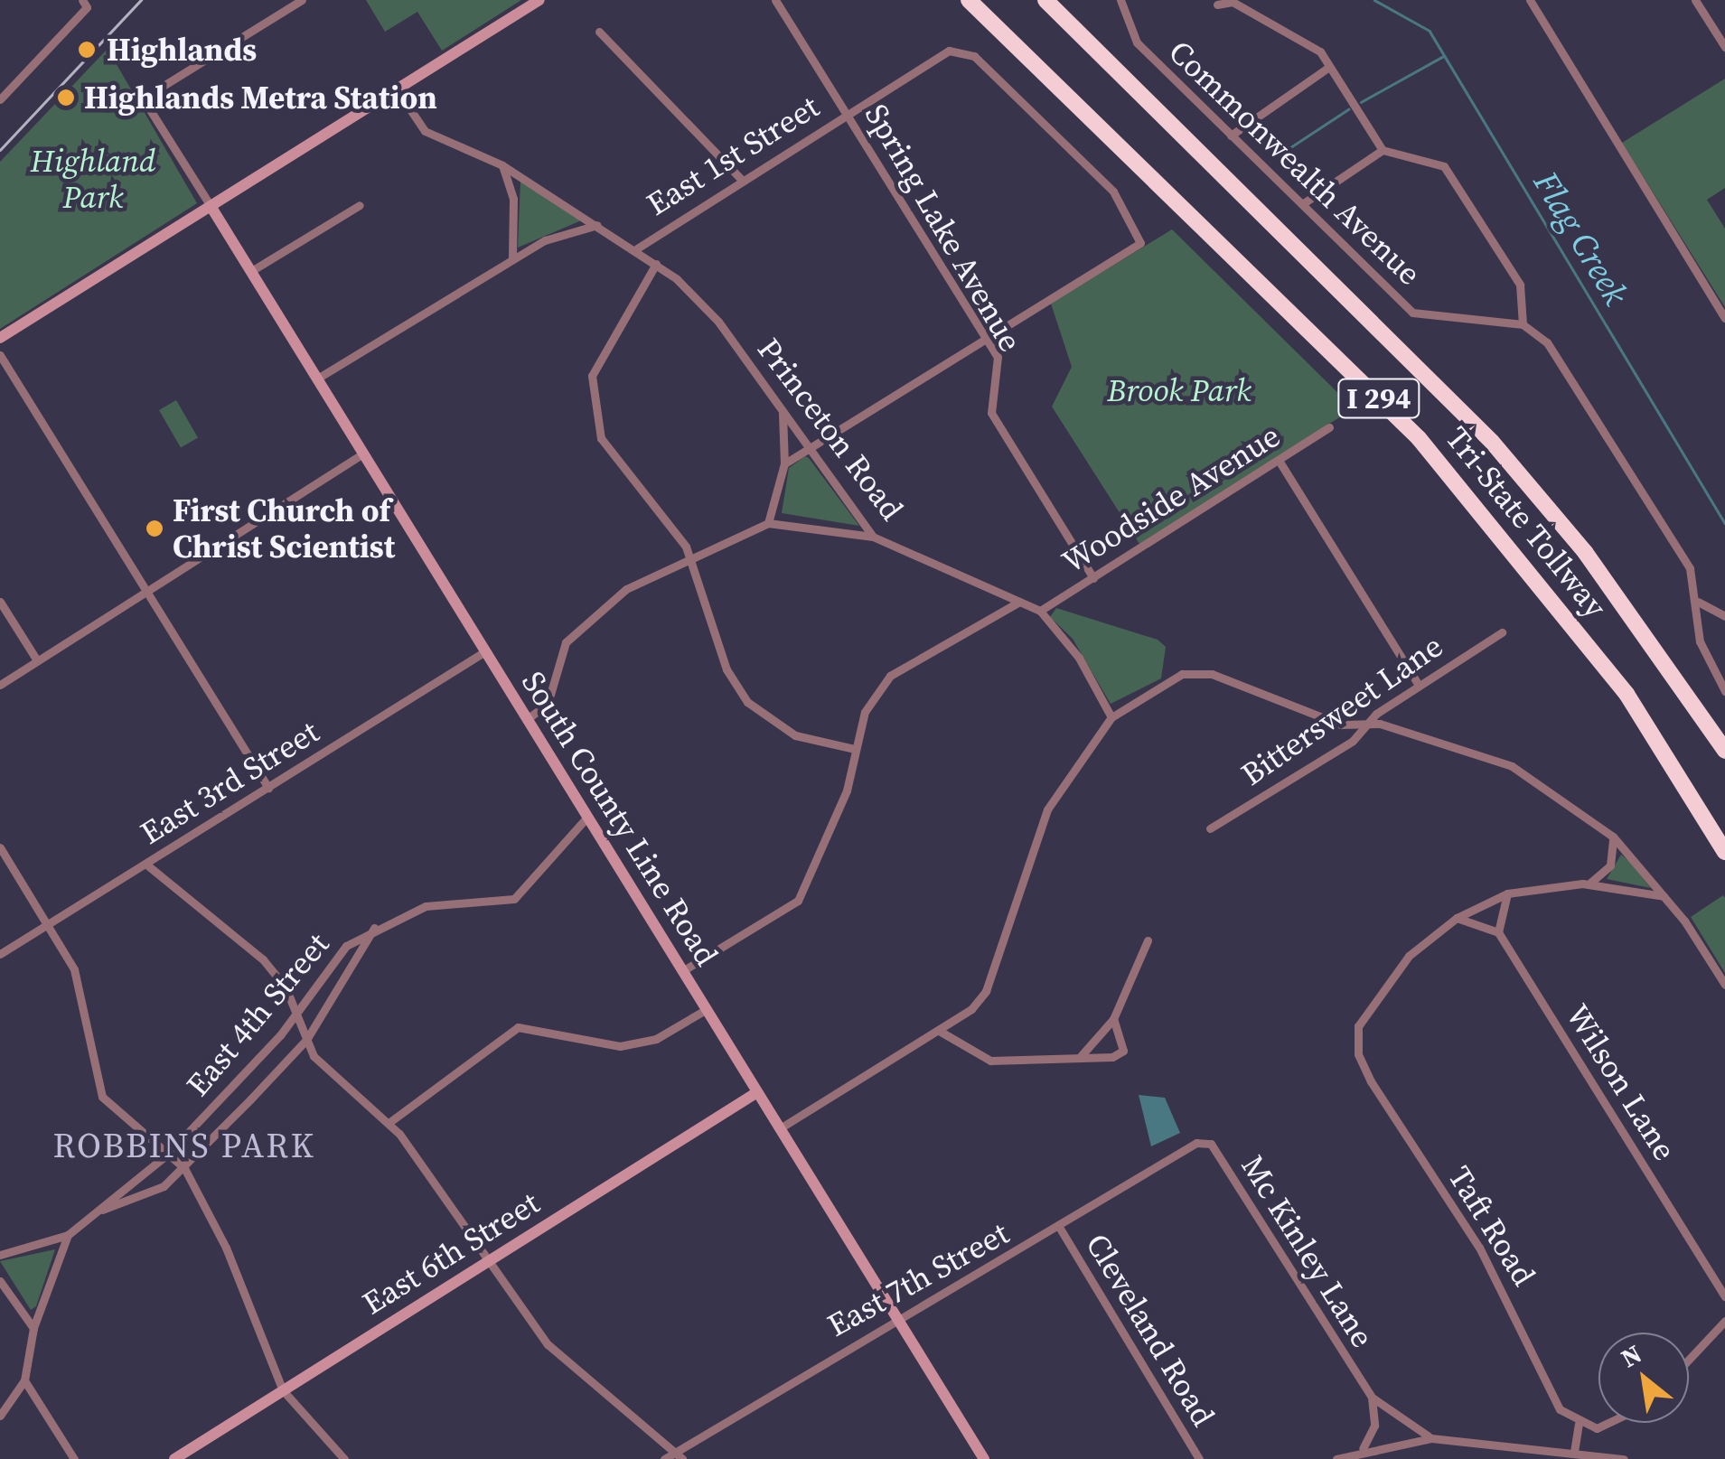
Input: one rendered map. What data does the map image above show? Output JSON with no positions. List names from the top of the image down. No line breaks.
{"streets":{"highway":["I 294","Tri-State Tollway"],"main road":["South County Line Road","East 6th Street"],"street":["East 1st Street","Commonwealth Avenue","Spring Lake Avenue","Princeton Road","Woodside Avenue","Bittersweet Lane","East 3rd Street","East 4th Street","Wilson Lane","Taft Road","Mc Kinley Lane","East 7th Street","Cleveland Road"]},"crossings":[["East 1st Street","Spring Lake Avenue"],["East 1st Street","Princeton Road"],["Spring Lake Avenue","Woodside Avenue"],["Princeton Road","Woodside Avenue"],["East 3rd Street","South County Line Road"],["South County Line Road","East 4th Street"],["South County Line Road","East 6th Street"],["South County Line Road","East 7th Street"],["Mc Kinley Lane","East 7th Street"],["East 7th Street","Cleveland Road"]],"districts":["ROBBINS PARK"],"water":["Flag Creek"],"parks":["Highland Park","Brook Park"],"places":["Highlands","Highlands Metra Station","First Church of Christ Scientist"],"north":"top left"}
